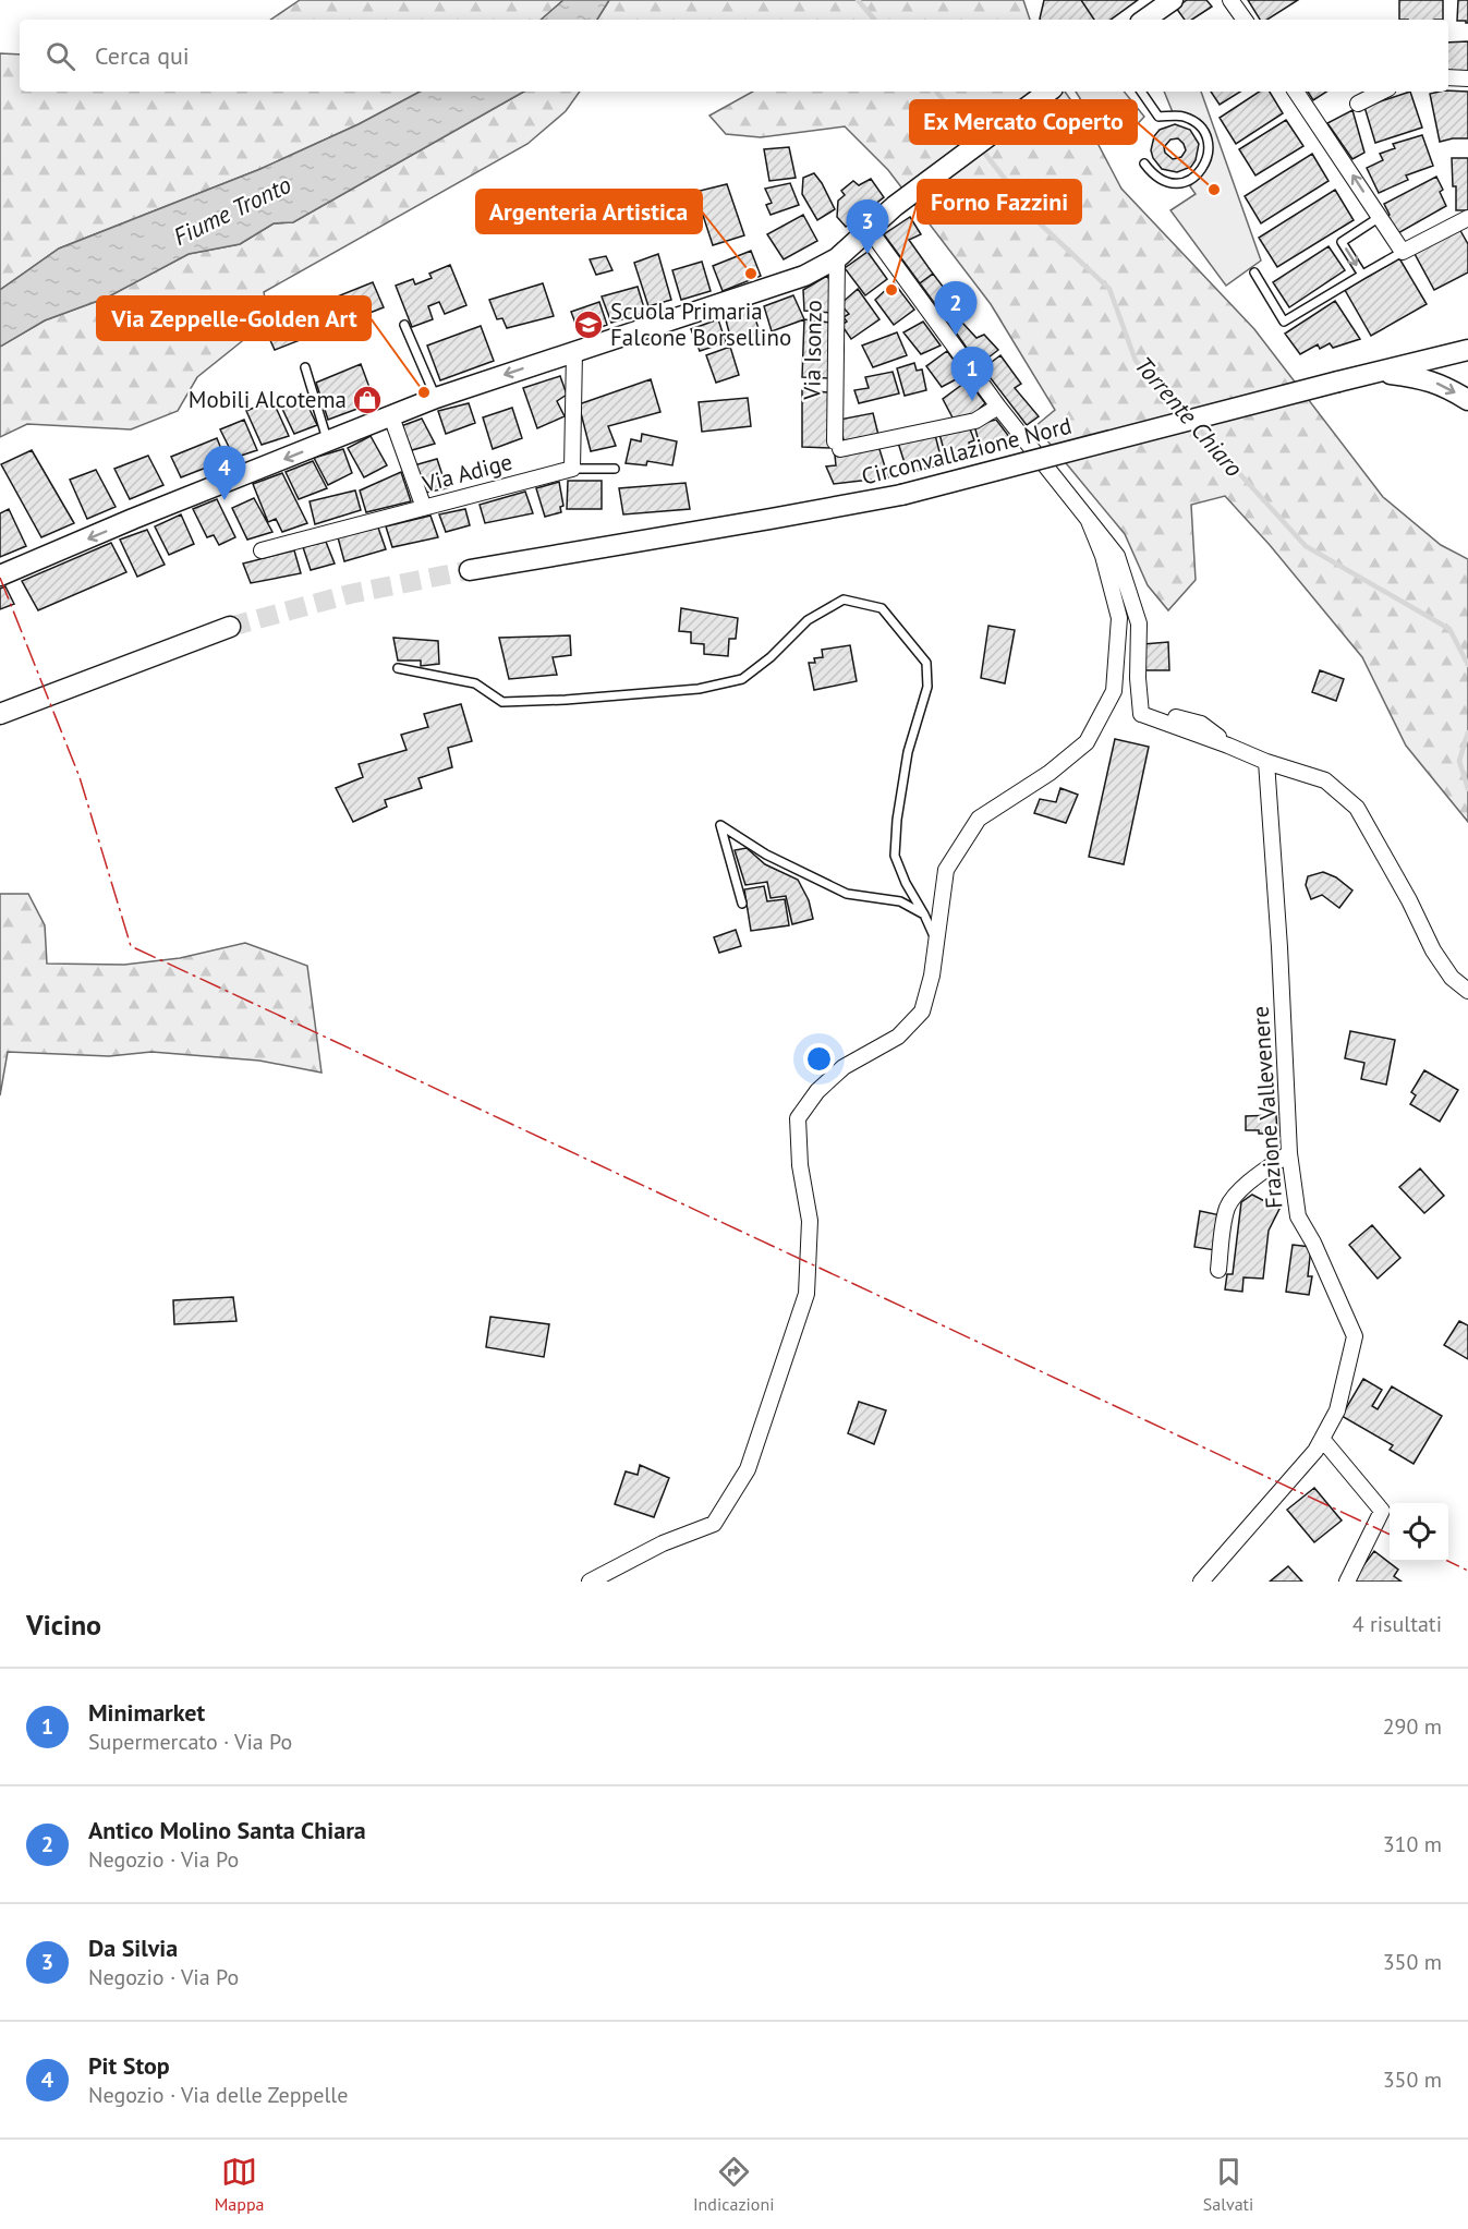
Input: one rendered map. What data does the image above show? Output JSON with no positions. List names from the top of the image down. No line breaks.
{"streets":{"main road":["Circonvallazione Nord"],"street":["Via Isonzo","Via Adige","Frazione Vallevenere"]},"water":["Fiume Tronto","Torrente Chiaro"],"places":{"other":["Ex Mercato Coperto","Argenteria Artistica","Forno Fazzini","Via Zeppelle-Golden Art"],"school or university":["Scuola Primaria Falcone Borsellino"],"shop":["Mobili Alcotema"]},"page":{"search":"Cerca qui","pins":["3","2","1","4"],"heading":["Vicino","4 risultati"],"list":[{"mark":"1","name":"Minimarket","note":"Supermercato · Via Po","value":"290 m"},{"mark":"2","name":"Antico Molino Santa Chiara","note":"Negozio · Via Po","value":"310 m"},{"mark":"3","name":"Da Silvia","note":"Negozio · Via Po","value":"350 m"},{"mark":"4","name":"Pit Stop","note":"Negozio · Via delle Zeppelle","value":"350 m"}],"nav":["Mappa","Indicazioni","Salvati"]}}
